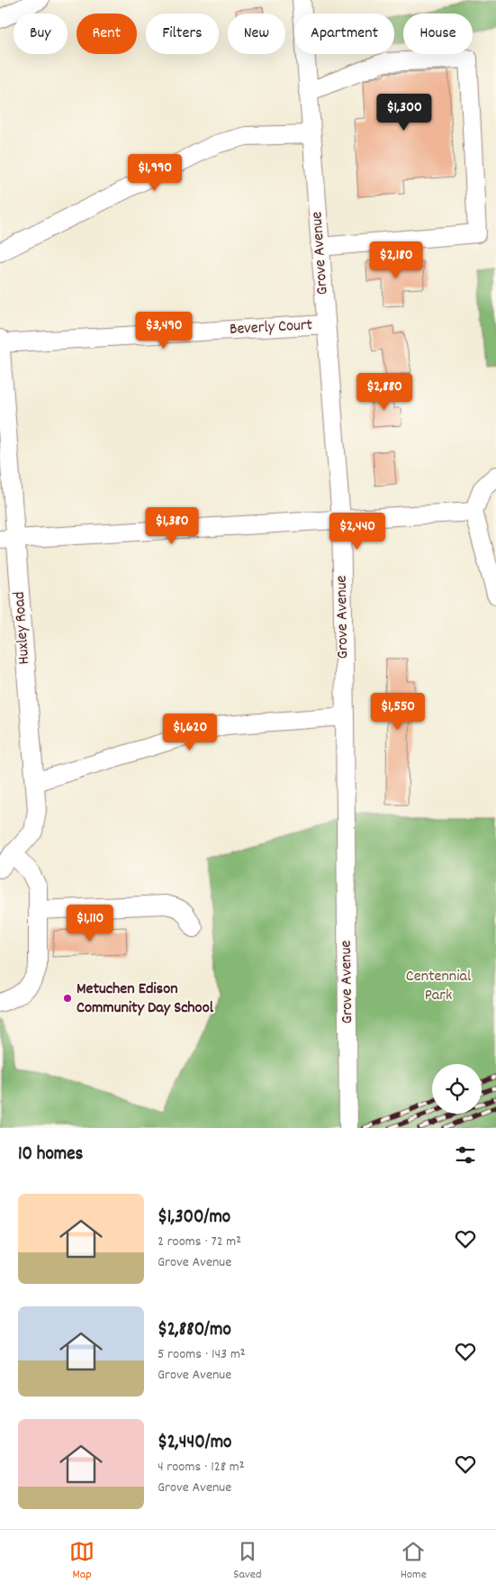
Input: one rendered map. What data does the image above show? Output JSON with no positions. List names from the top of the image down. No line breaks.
{"streets":{"street":["Grove Avenue","Beverly Court","Huxley Road"]},"crossings":[["Grove Avenue","Beverly Court"],["Beverly Court","Huxley Road"]],"parks":["Centennial Park"],"places":["Metuchen Edison Community Day School"],"page":{"chip":["Buy","Rent","Filters","New","Apartment","House"],"price":["$1,300","$1,990","$2,180","$3,490","$2,880","$1,380","$2,440","$1,550","$1,620","$1,110"],"heading":"10 homes","list":[{"name":"$1,300/mo","note":"2 rooms · 72 m² · Grove Avenue"},{"name":"$2,880/mo","note":"5 rooms · 143 m² · Grove Avenue"},{"name":"$2,440/mo","note":"4 rooms · 128 m² · Grove Avenue"}],"tabs":["Map","Saved","Home"]}}
